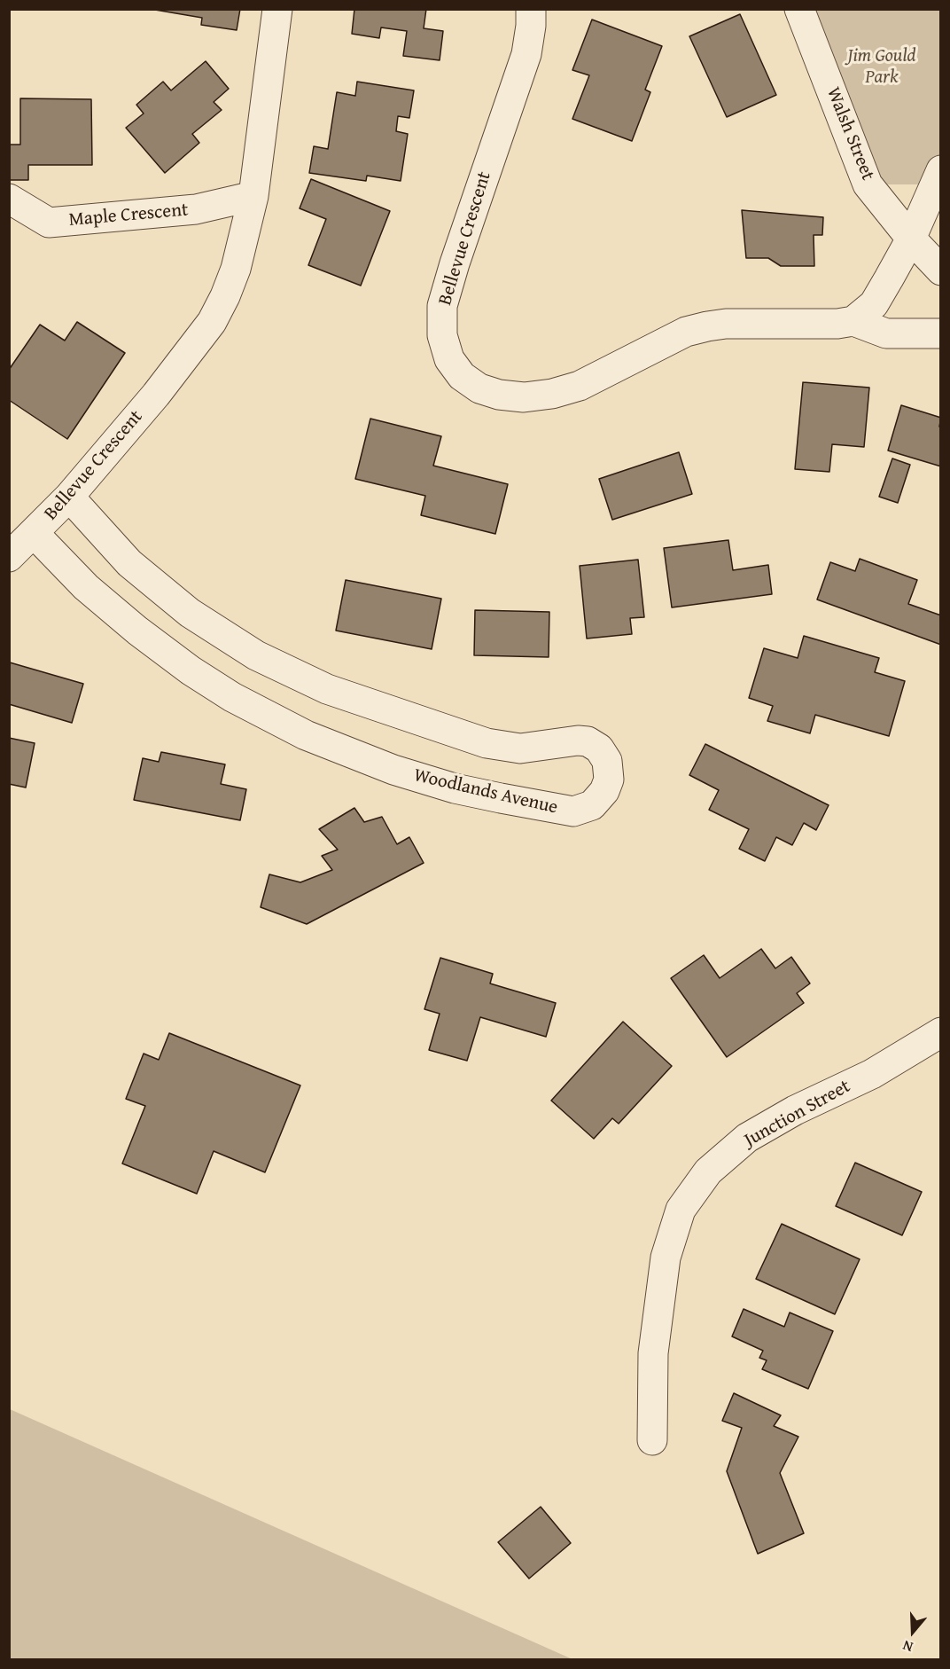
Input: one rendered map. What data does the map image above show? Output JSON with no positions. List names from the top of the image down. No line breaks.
{"streets":{"street":["Walsh Street","Maple Crescent","Bellevue Crescent","Woodlands Avenue","Junction Street"]},"crossings":[["Maple Crescent","Bellevue Crescent"],["Bellevue Crescent","Woodlands Avenue"]],"parks":["Jim Gould Park"],"north":"bottom"}
